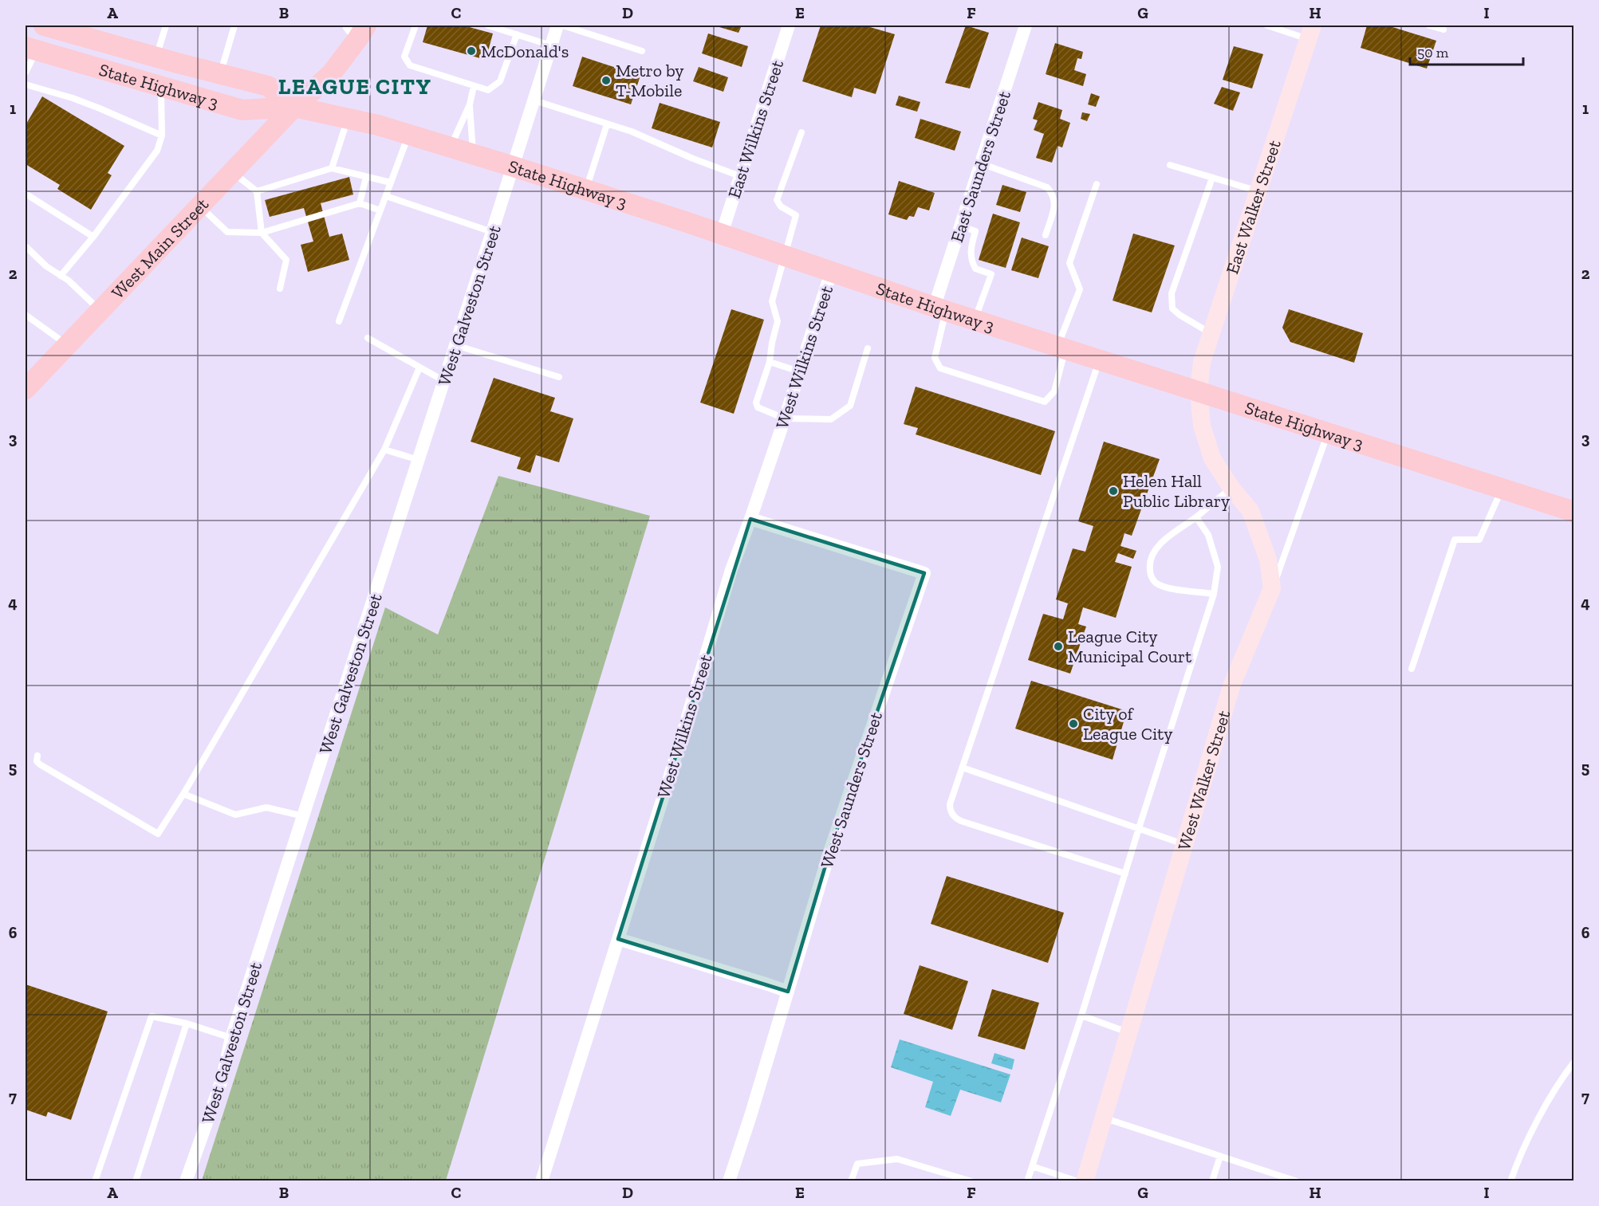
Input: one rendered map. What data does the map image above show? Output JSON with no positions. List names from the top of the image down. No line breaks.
{"streets":{"main road":["State Highway 3","West Main Street"],"street":["East Wilkins Street","East Saunders Street","East Walker Street","West Galveston Street","West Wilkins Street","West Walker Street","West Saunders Street"]},"crossings":[["State Highway 3","East Wilkins Street"],["State Highway 3","East Saunders Street"],["State Highway 3","East Walker Street"],["State Highway 3","West Main Street"],["State Highway 3","West Galveston Street"],["State Highway 3","West Wilkins Street"],["West Wilkins Street","West Saunders Street"]],"districts":["LEAGUE CITY"],"places":["McDonald's","Metro by T-Mobile","Helen Hall Public Library","League City Municipal Court","City of League City"],"scale_bar":"50 m","grid":{"columns":["A","B","C","D","E","F","G","H","I"],"rows":["1","2","3","4","5","6","7"]}}
